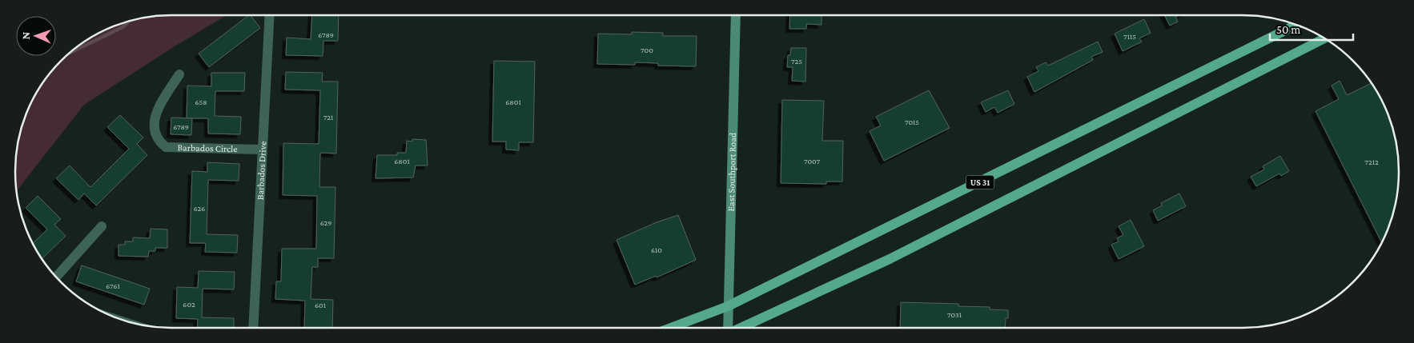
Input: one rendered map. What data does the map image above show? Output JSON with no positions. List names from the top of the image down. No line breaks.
{"streets":{"main road":["East Southport Road","US 31"],"street":["Barbados Circle","Barbados Drive"]},"crossings":[["Barbados Circle","Barbados Drive"],["East Southport Road","US 31"]],"house_numbers":["6789","7115","700","725","658","6801","721","7015","6789","6801","7007","7212","626","629","610","6761","602","601","7031"],"scale_bar":"50 m","north":"left"}
